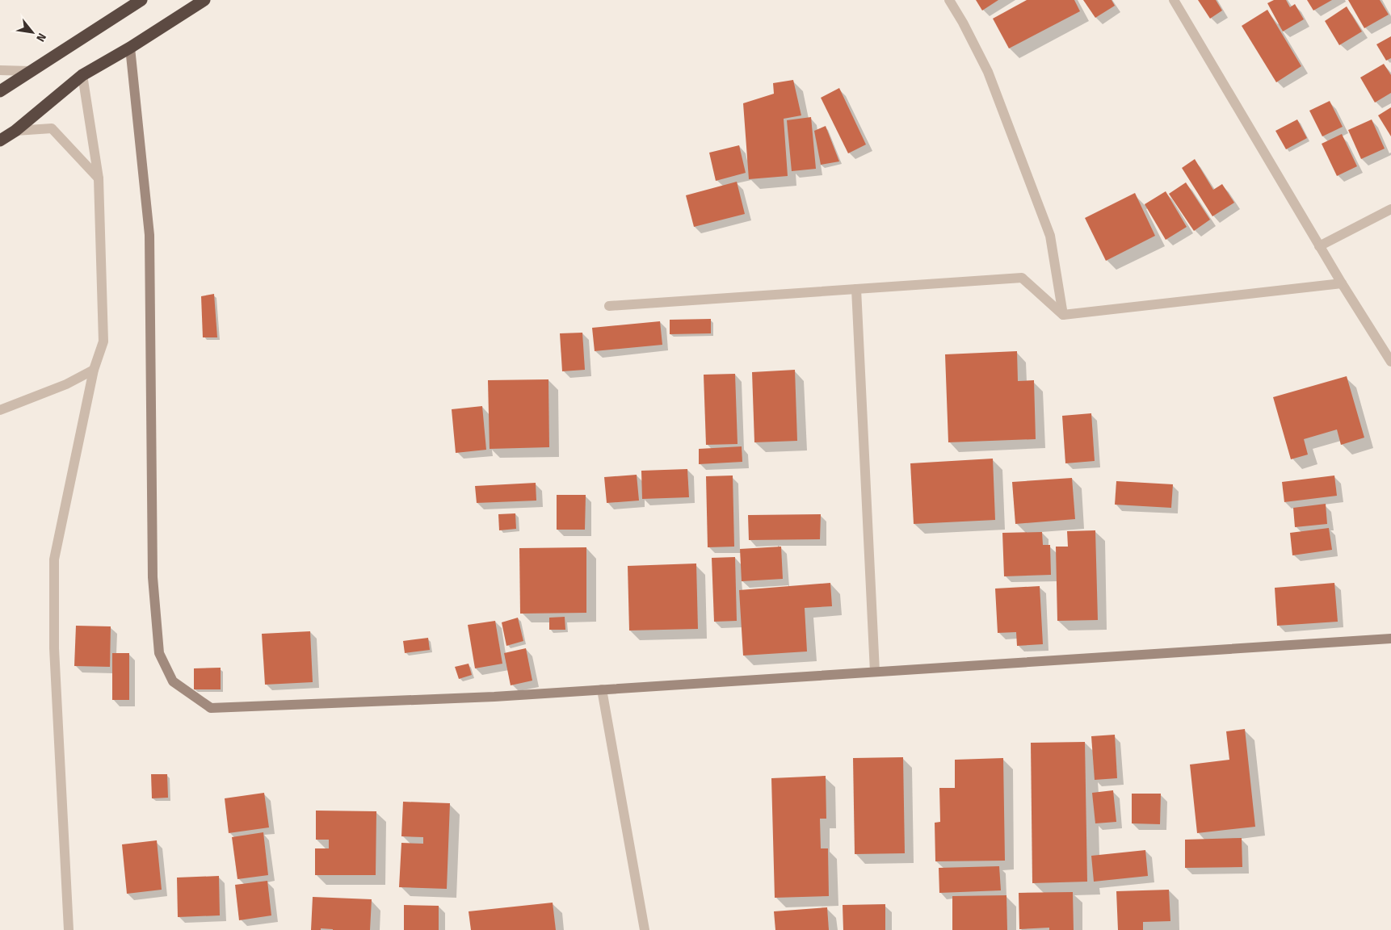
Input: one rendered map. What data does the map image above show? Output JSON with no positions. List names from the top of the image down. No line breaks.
{"north":"bottom right"}
